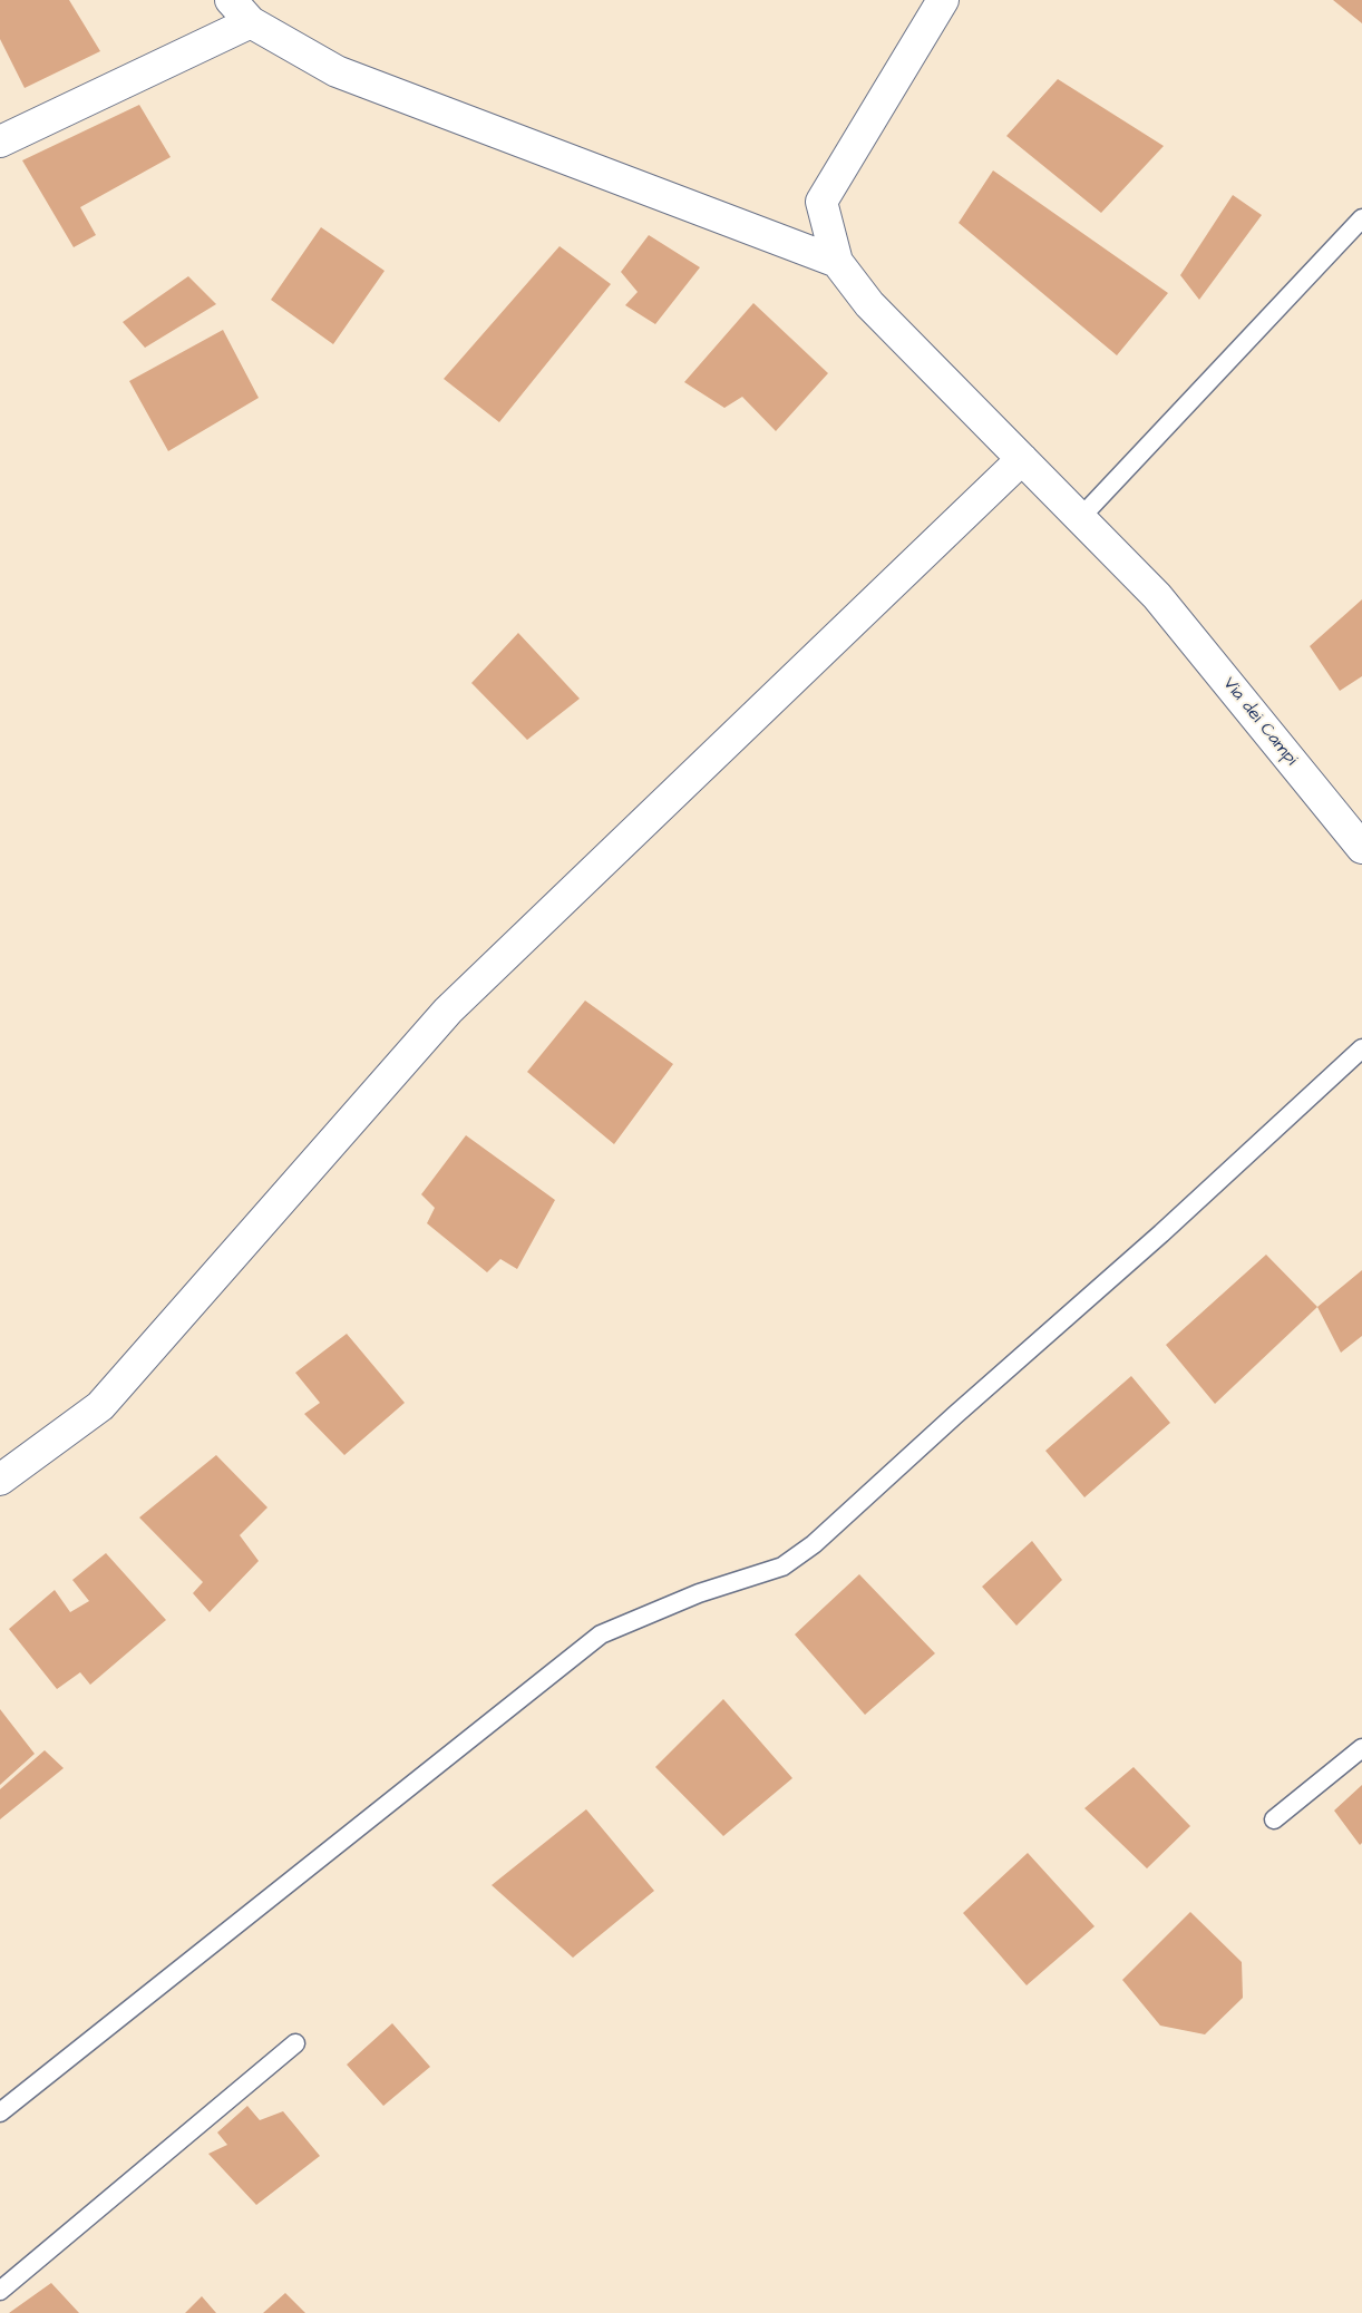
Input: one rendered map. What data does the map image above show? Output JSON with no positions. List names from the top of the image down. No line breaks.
{"streets":{"street":["Via dei Campi"]}}
